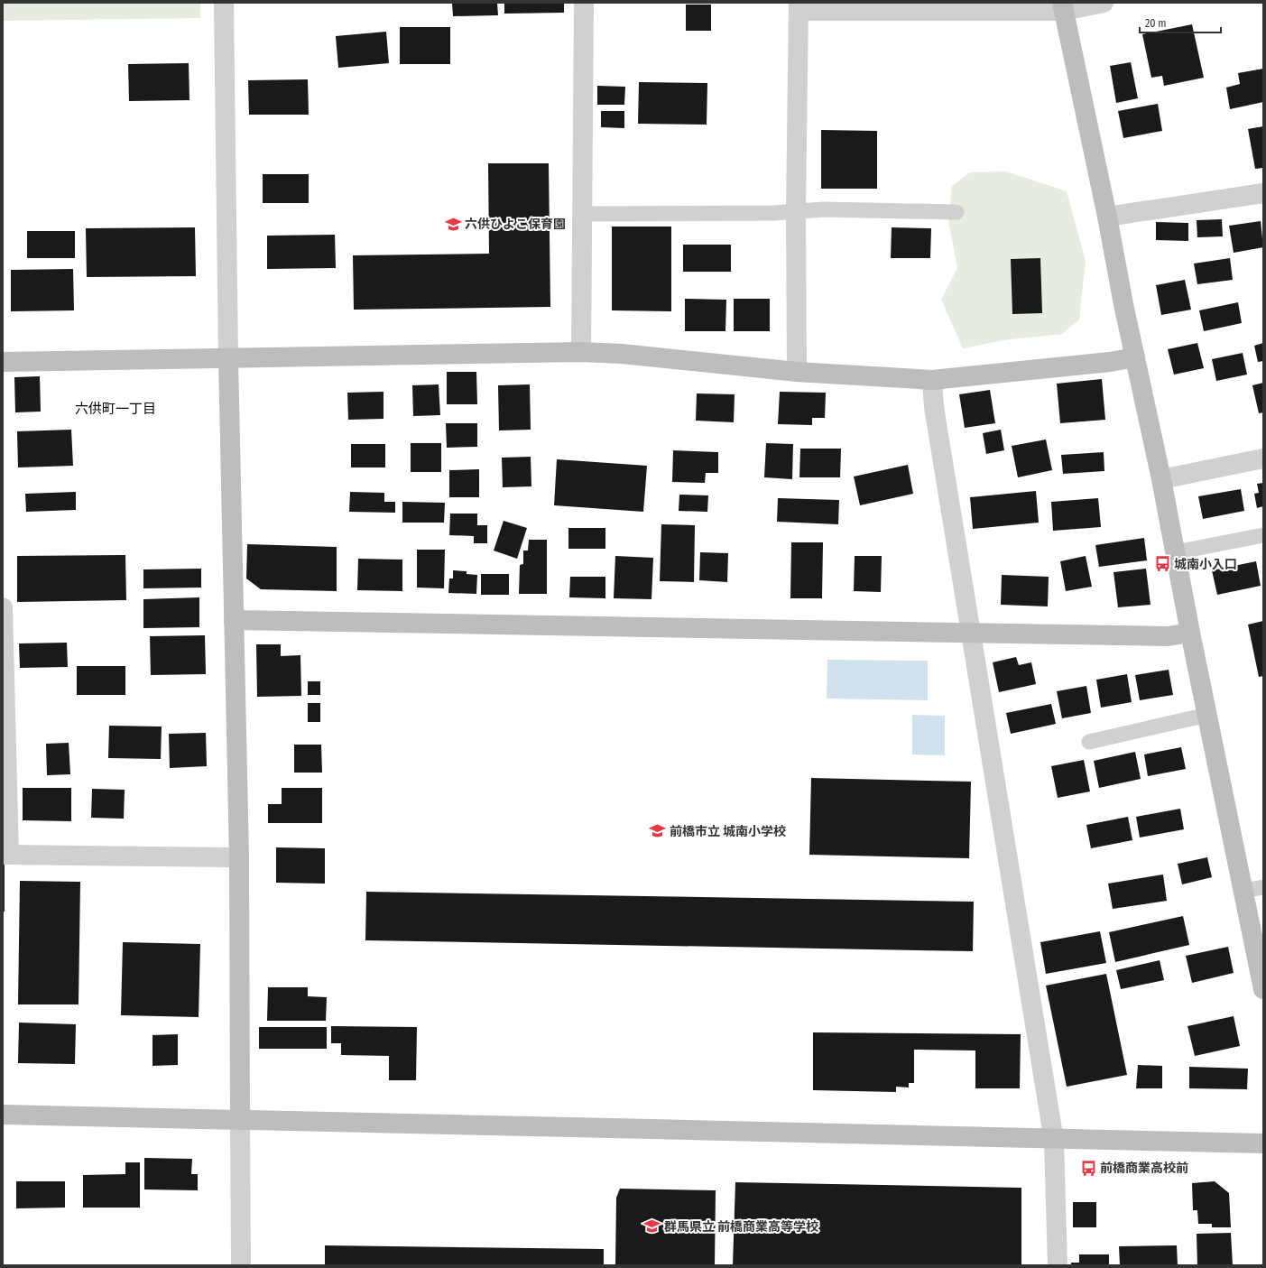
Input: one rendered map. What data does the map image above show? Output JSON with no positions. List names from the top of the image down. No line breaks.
{"districts":["六供町一丁目"],"places":{"school or university":["六供ひよこ保育園","前橋市立 城南小学校","群馬県立 前橋商業高等学校"],"bus stop":["城南小入口","前橋商業高校前"]},"scale_bar":"20 m"}
